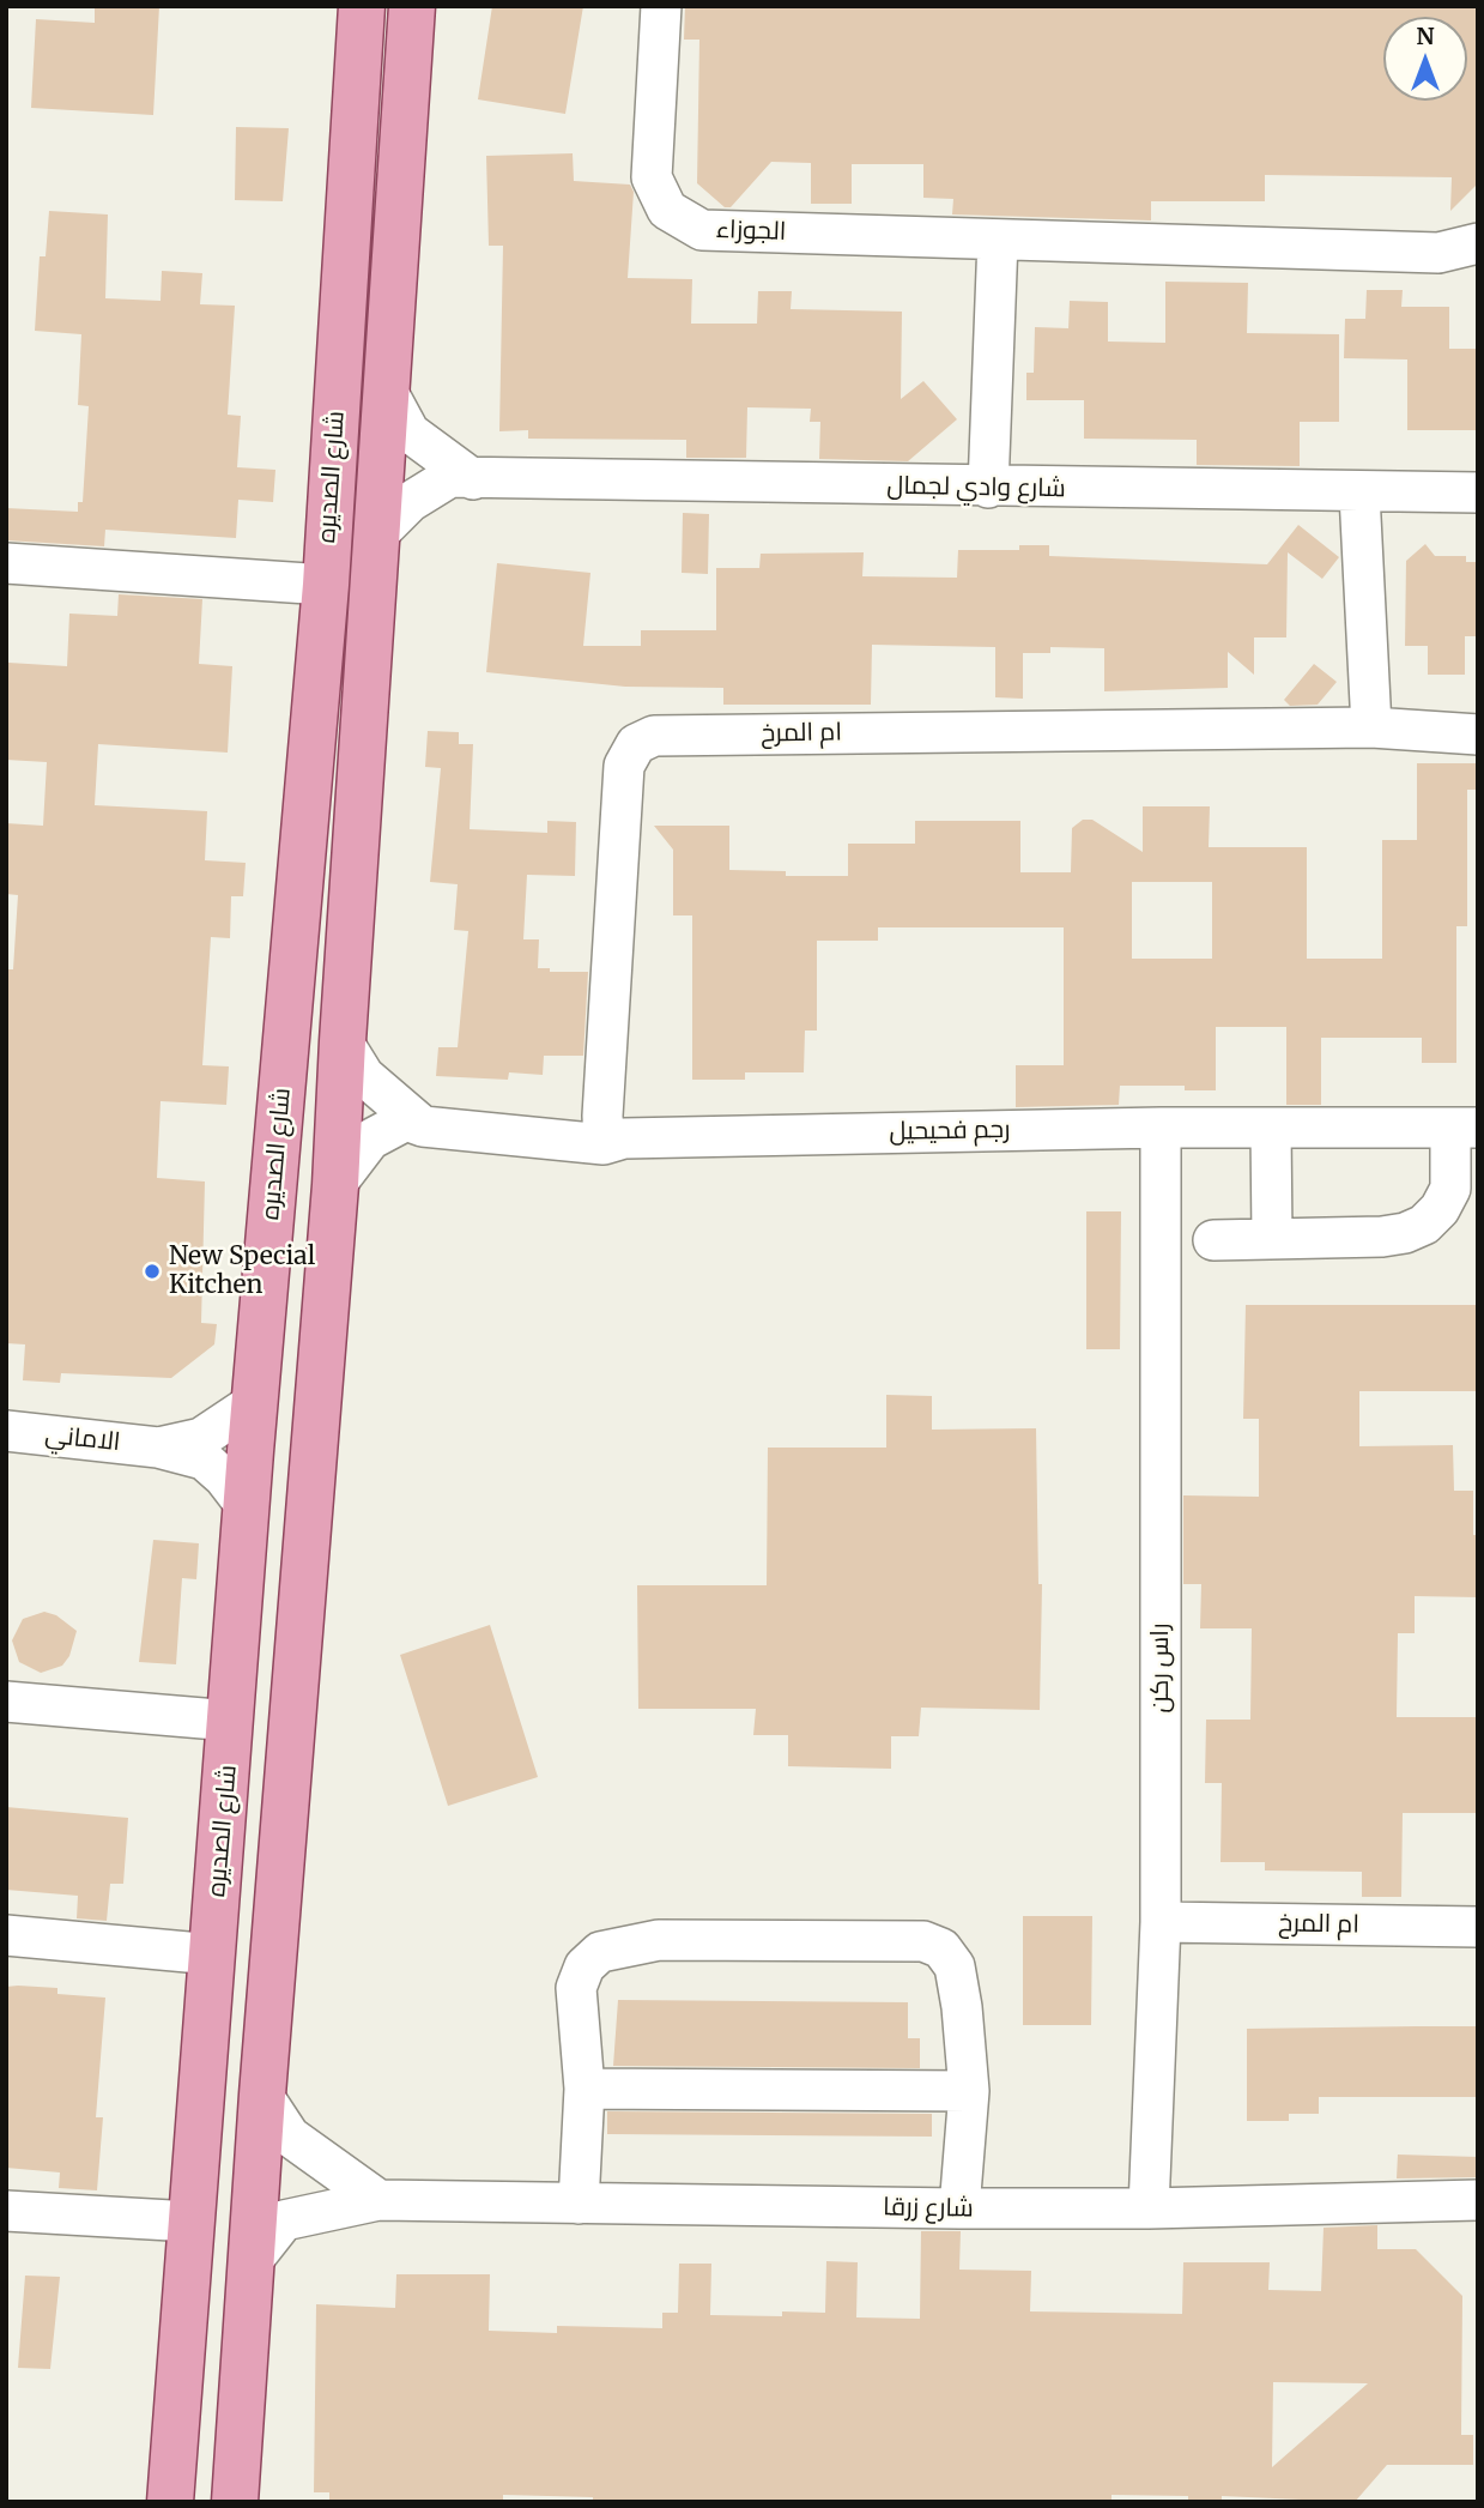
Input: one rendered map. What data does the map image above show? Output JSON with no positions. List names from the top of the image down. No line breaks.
{"streets":{"main road":["شارع الصديره"],"street":["الجوزاء","شارع وادي لجمال","ام المرخ","رجم فحيحيل","الاماني","راس ركن","شارع زرقا"]},"crossings":[["شارع الصديره","شارع وادي لجمال"],["شارع الصديره","رجم فحيحيل"],["شارع الصديره","الاماني"],["شارع الصديره","شارع زرقا"],["ام المرخ","رجم فحيحيل"],["ام المرخ","راس ركن"],["رجم فحيحيل","راس ركن"],["راس ركن","شارع زرقا"]],"places":["New Special Kitchen"],"north":"top"}
